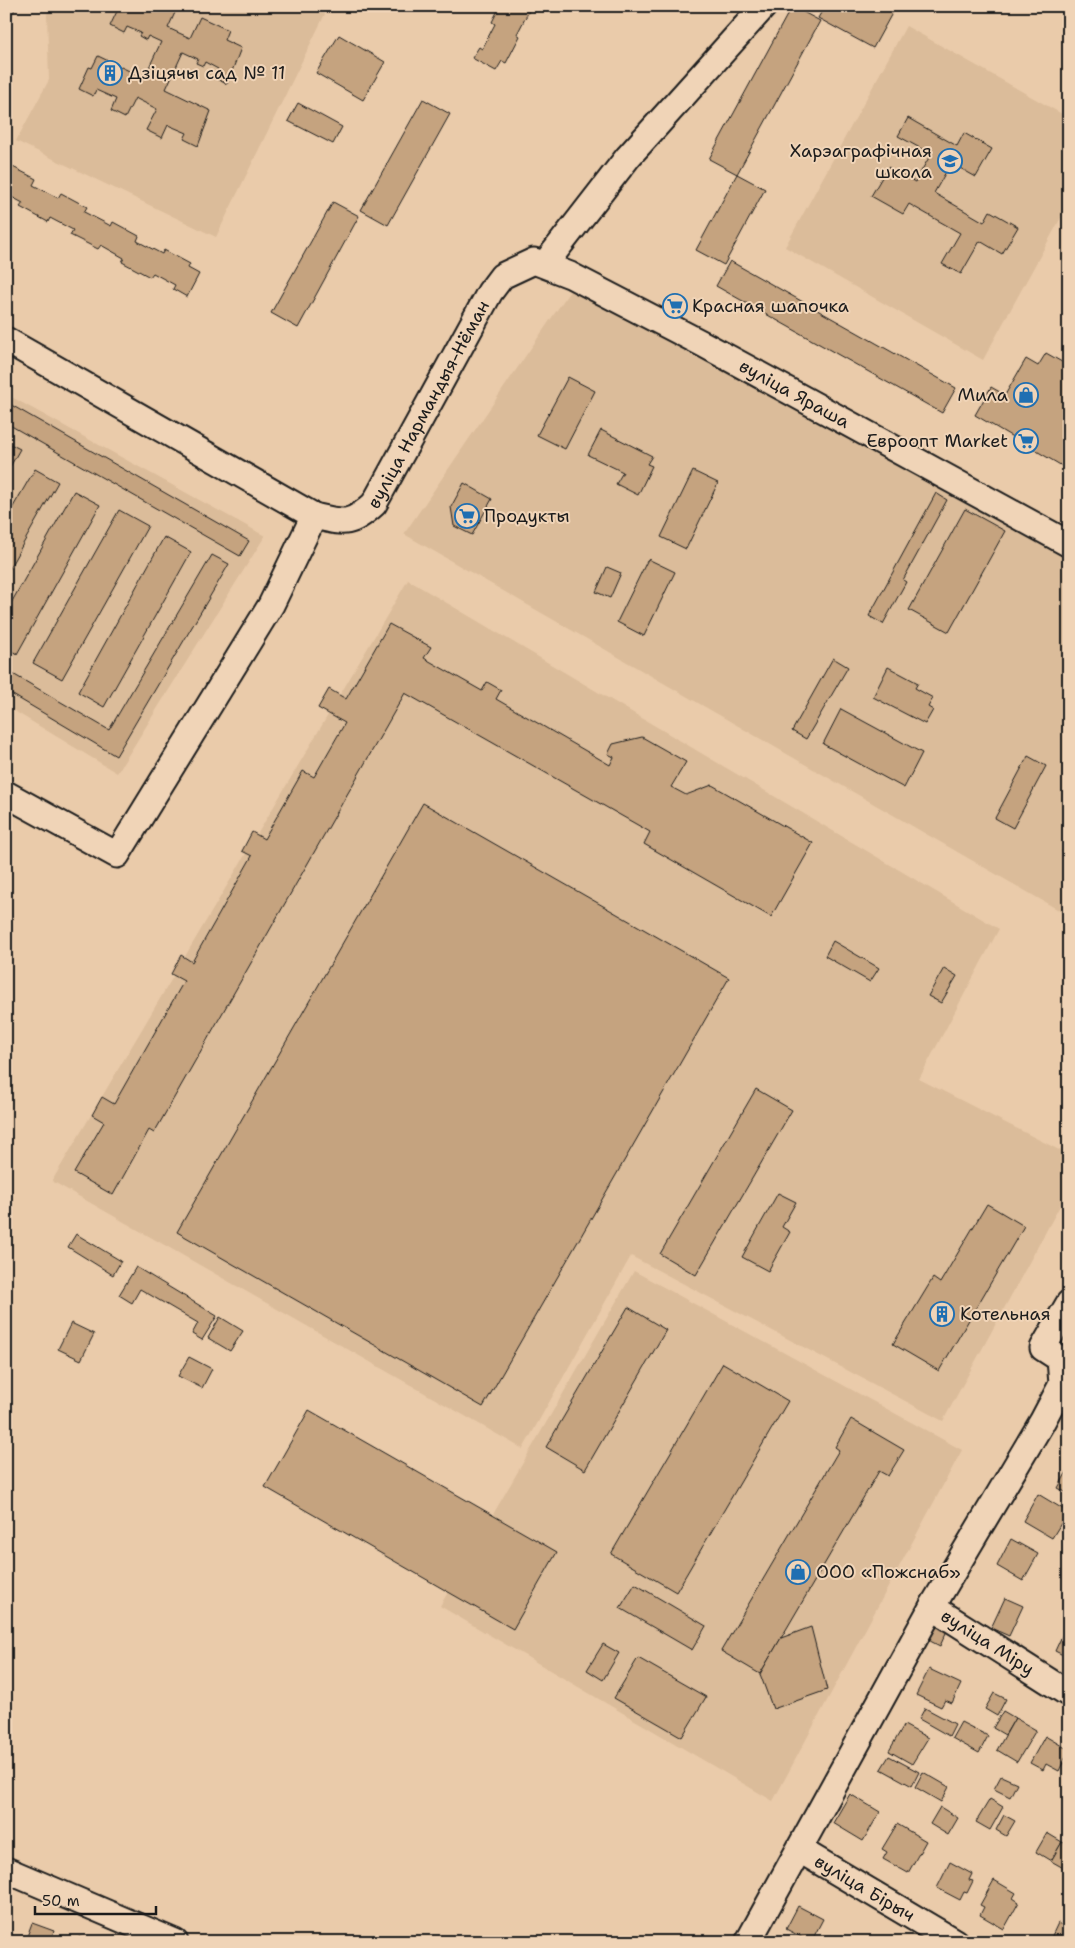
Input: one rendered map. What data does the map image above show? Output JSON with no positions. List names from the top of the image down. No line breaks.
{"streets":{"street":["вуліца Яраша","вуліца Нармандыя-Нёман","вуліца Міру","вуліца Бірыч"]},"crossings":[["вуліца Яраша","вуліца Нармандыя-Нёман"]],"places":{"building":["Дзіцячы сад № 11","Котельная"],"school or university":["Харэаграфічная школа"],"supermarket":["Красная шапочка","Евроопт Market","Продукты"],"shop":["Мила","ООО «Пожснаб»"]},"scale_bar":"50 m"}
